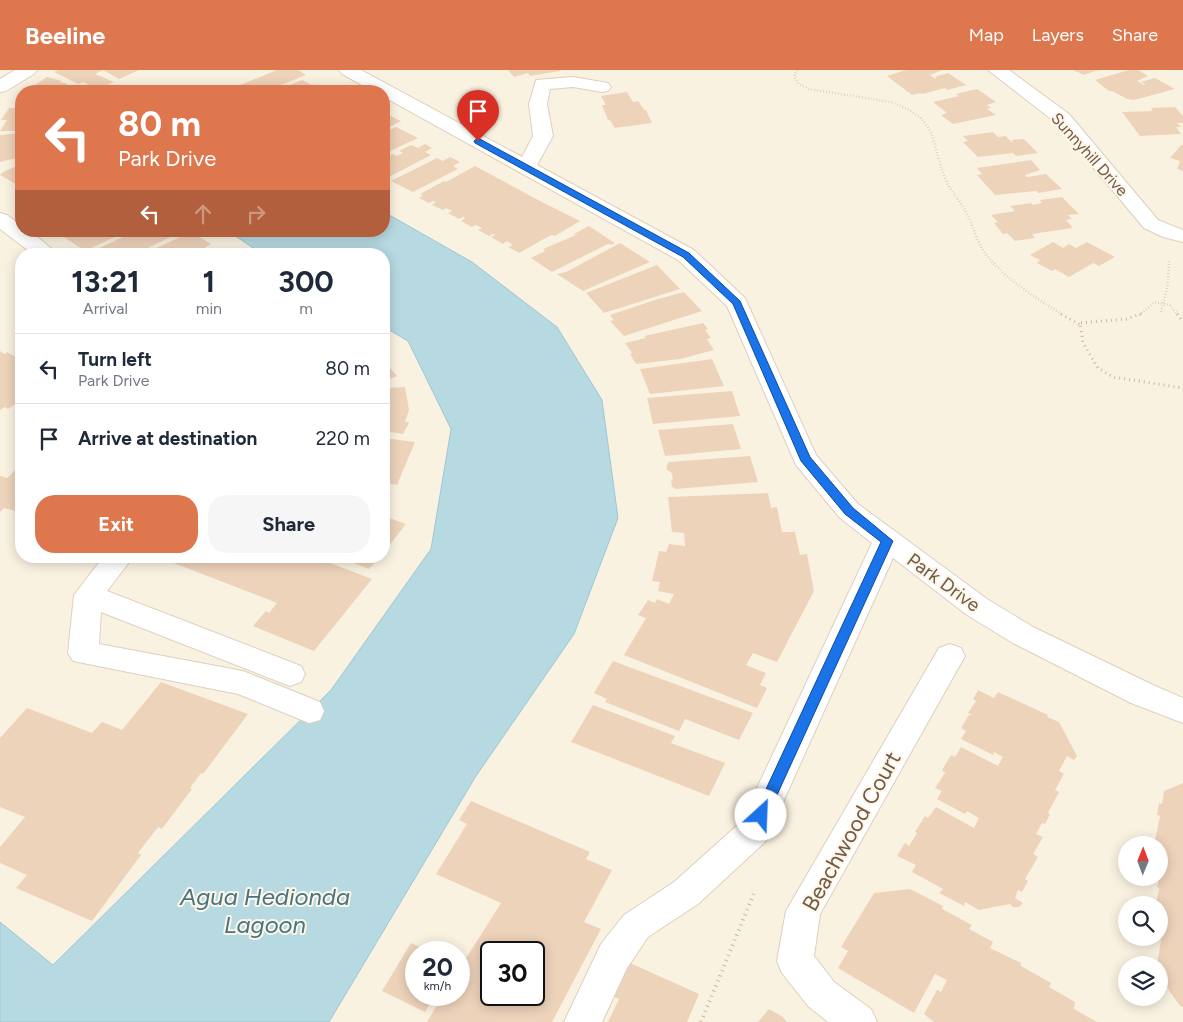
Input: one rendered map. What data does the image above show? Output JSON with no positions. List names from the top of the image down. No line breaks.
{"streets":{"street":["Sunnyhill Drive","Park Drive","Beachwood Court"]},"water":["Agua Hedionda Lagoon"],"north":"top","page":{"header":"Beeline","nav":["Map","Layers","Share"],"turn":["80 m","Park Drive"],"eta":["13:21","Arrival","1","min","300","m"],"list":[{"name":"Turn left","note":"Park Drive","value":"80 m"},{"name":"Arrive at destination","value":"220 m"}],"buttons":["Exit","Share"],"speed":"20 km/h","limit":"30"}}
